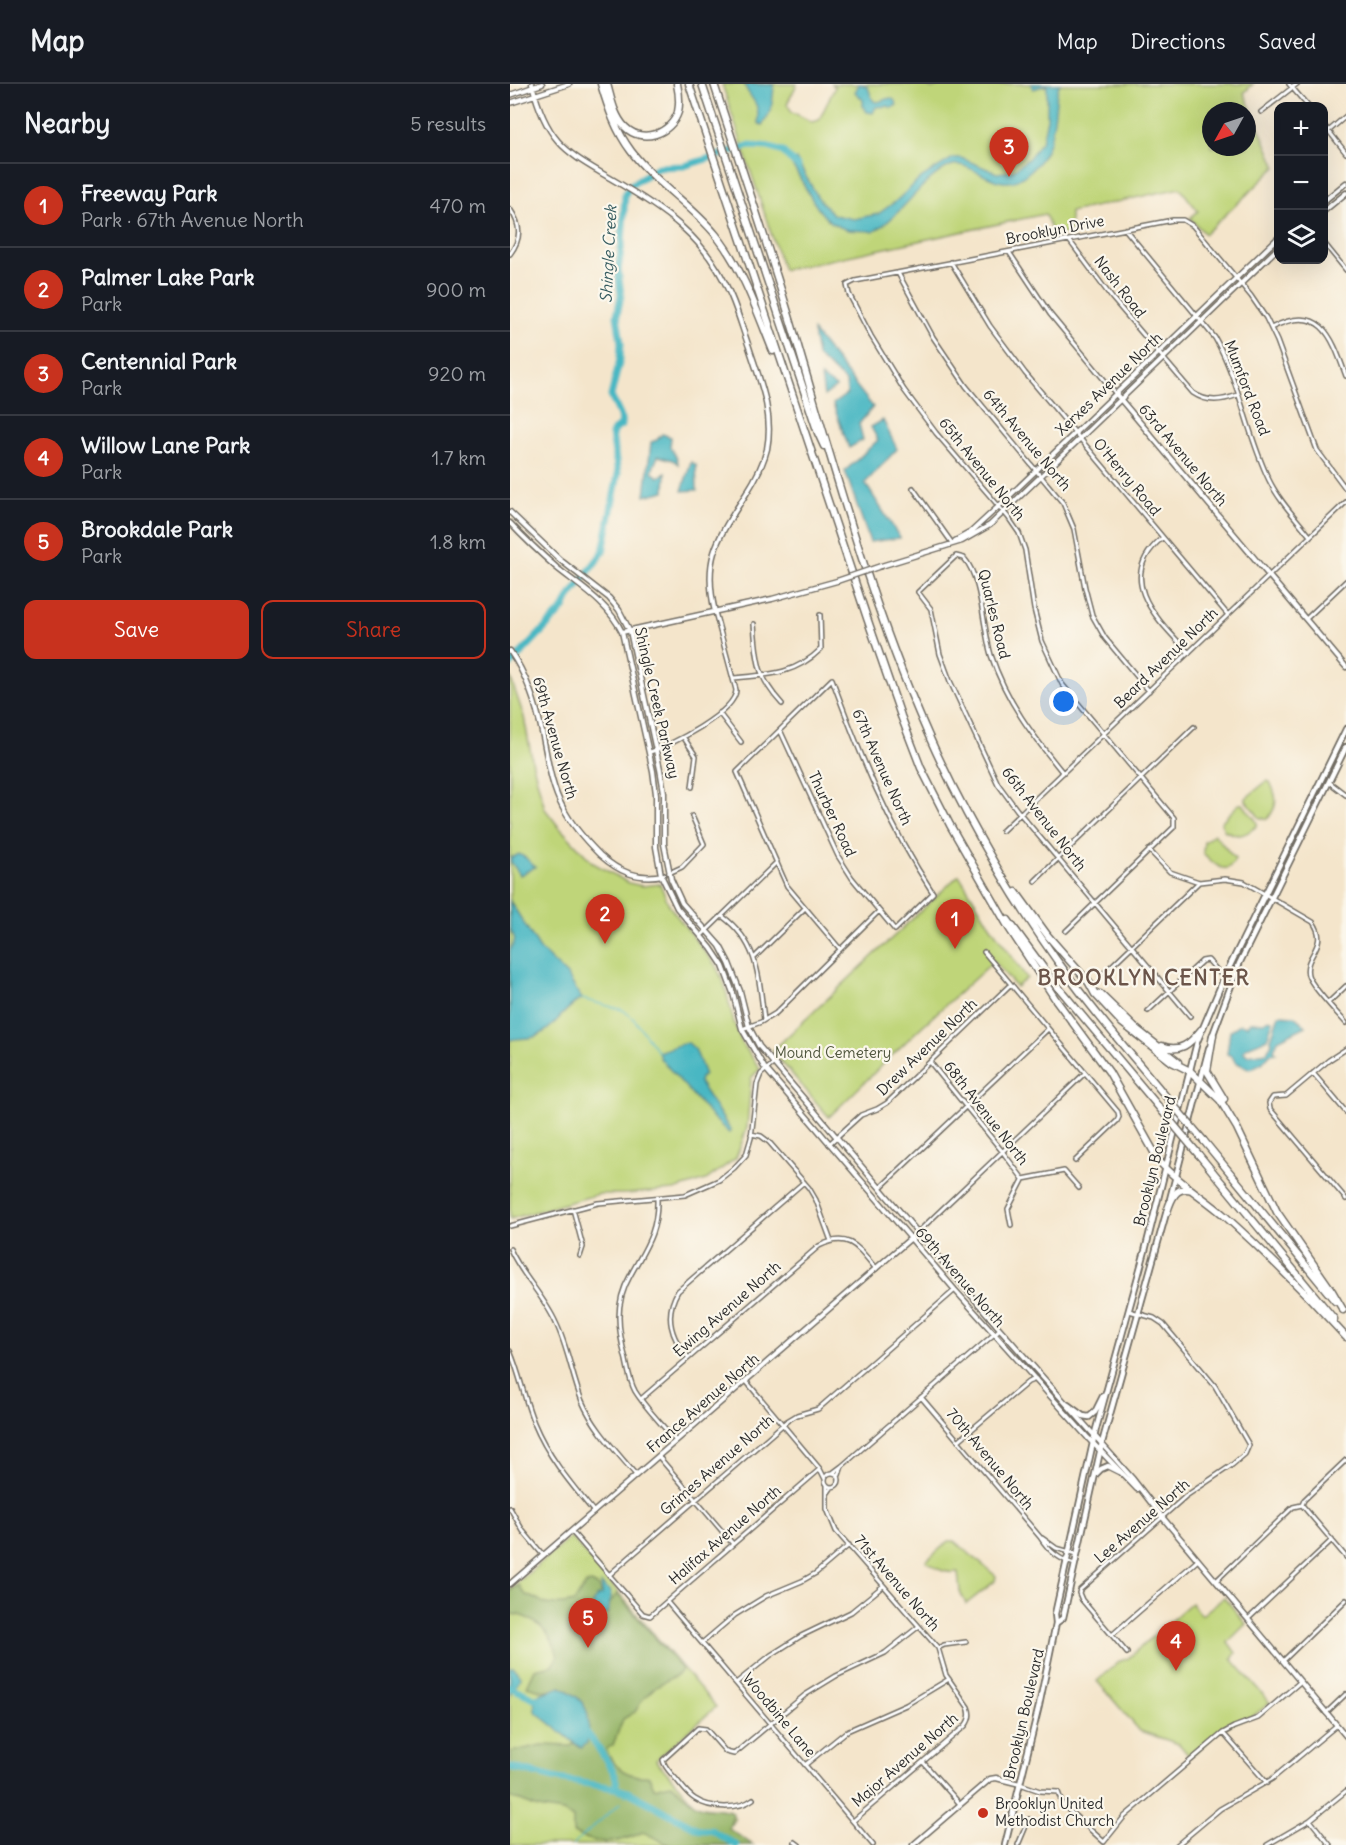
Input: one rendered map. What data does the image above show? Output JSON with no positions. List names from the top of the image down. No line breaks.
{"streets":{"main road":["Brooklyn Boulevard"],"street":["Brooklyn Drive","Nash Road","Xerxes Avenue North","Mumford Road","64th Avenue North","63rd Avenue North","65th Avenue North","O'Henry Road","Quarles Road","Beard Avenue North","Shingle Creek Parkway","69th Avenue North","67th Avenue North","Thurber Road","66th Avenue North","Drew Avenue North","68th Avenue North","Ewing Avenue North","France Avenue North","70th Avenue North","Grimes Avenue North","Lee Avenue North","Halifax Avenue North","71st Avenue North","Woodbine Lane","Major Avenue North"]},"crossings":[["Brooklyn Drive","Nash Road"],["Brooklyn Drive","Xerxes Avenue North"],["Brooklyn Drive","Mumford Road"],["Brooklyn Drive","64th Avenue North"],["Brooklyn Drive","63rd Avenue North"],["Brooklyn Drive","65th Avenue North"],["Brooklyn Drive","O'Henry Road"],["Nash Road","Xerxes Avenue North"],["Nash Road","Mumford Road"],["Xerxes Avenue North","Mumford Road"],["Xerxes Avenue North","64th Avenue North"],["Xerxes Avenue North","63rd Avenue North"],["Xerxes Avenue North","65th Avenue North"],["Xerxes Avenue North","O'Henry Road"],["Xerxes Avenue North","Shingle Creek Parkway"],["Mumford Road","Beard Avenue North"],["64th Avenue North","Beard Avenue North"],["63rd Avenue North","Beard Avenue North"],["65th Avenue North","Beard Avenue North"],["O'Henry Road","Beard Avenue North"],["Quarles Road","Beard Avenue North"],["Quarles Road","66th Avenue North"],["Beard Avenue North","66th Avenue North"],["Shingle Creek Parkway","69th Avenue North"],["69th Avenue North","Drew Avenue North"],["69th Avenue North","Brooklyn Boulevard"],["69th Avenue North","France Avenue North"],["69th Avenue North","Grimes Avenue North"],["69th Avenue North","Lee Avenue North"],["67th Avenue North","Thurber Road"],["Drew Avenue North","68th Avenue North"],["Brooklyn Boulevard","70th Avenue North"],["Brooklyn Boulevard","Lee Avenue North"],["Grimes Avenue North","Halifax Avenue North"],["Halifax Avenue North","Woodbine Lane"],["71st Avenue North","Major Avenue North"],["Woodbine Lane","Major Avenue North"]],"districts":["BROOKLYN CENTER"],"water":["Shingle Creek"],"parks":["Mound Cemetery"],"places":["Brooklyn United Methodist Church"],"north":"bottom left","page":{"header":"Map","nav":["Map","Directions","Saved"],"heading":["Nearby","5 results"],"map_buttons":["+","−"],"pins":["3","2","1","5","4"],"list":[{"mark":"1","name":"Freeway Park","note":"Park · 67th Avenue North","value":"470 m"},{"mark":"2","name":"Palmer Lake Park","note":"Park","value":"900 m"},{"mark":"3","name":"Centennial Park","note":"Park","value":"920 m"},{"mark":"4","name":"Willow Lane Park","note":"Park","value":"1.7 km"},{"mark":"5","name":"Brookdale Park","note":"Park","value":"1.8 km"}],"buttons":["Save","Share"]}}
